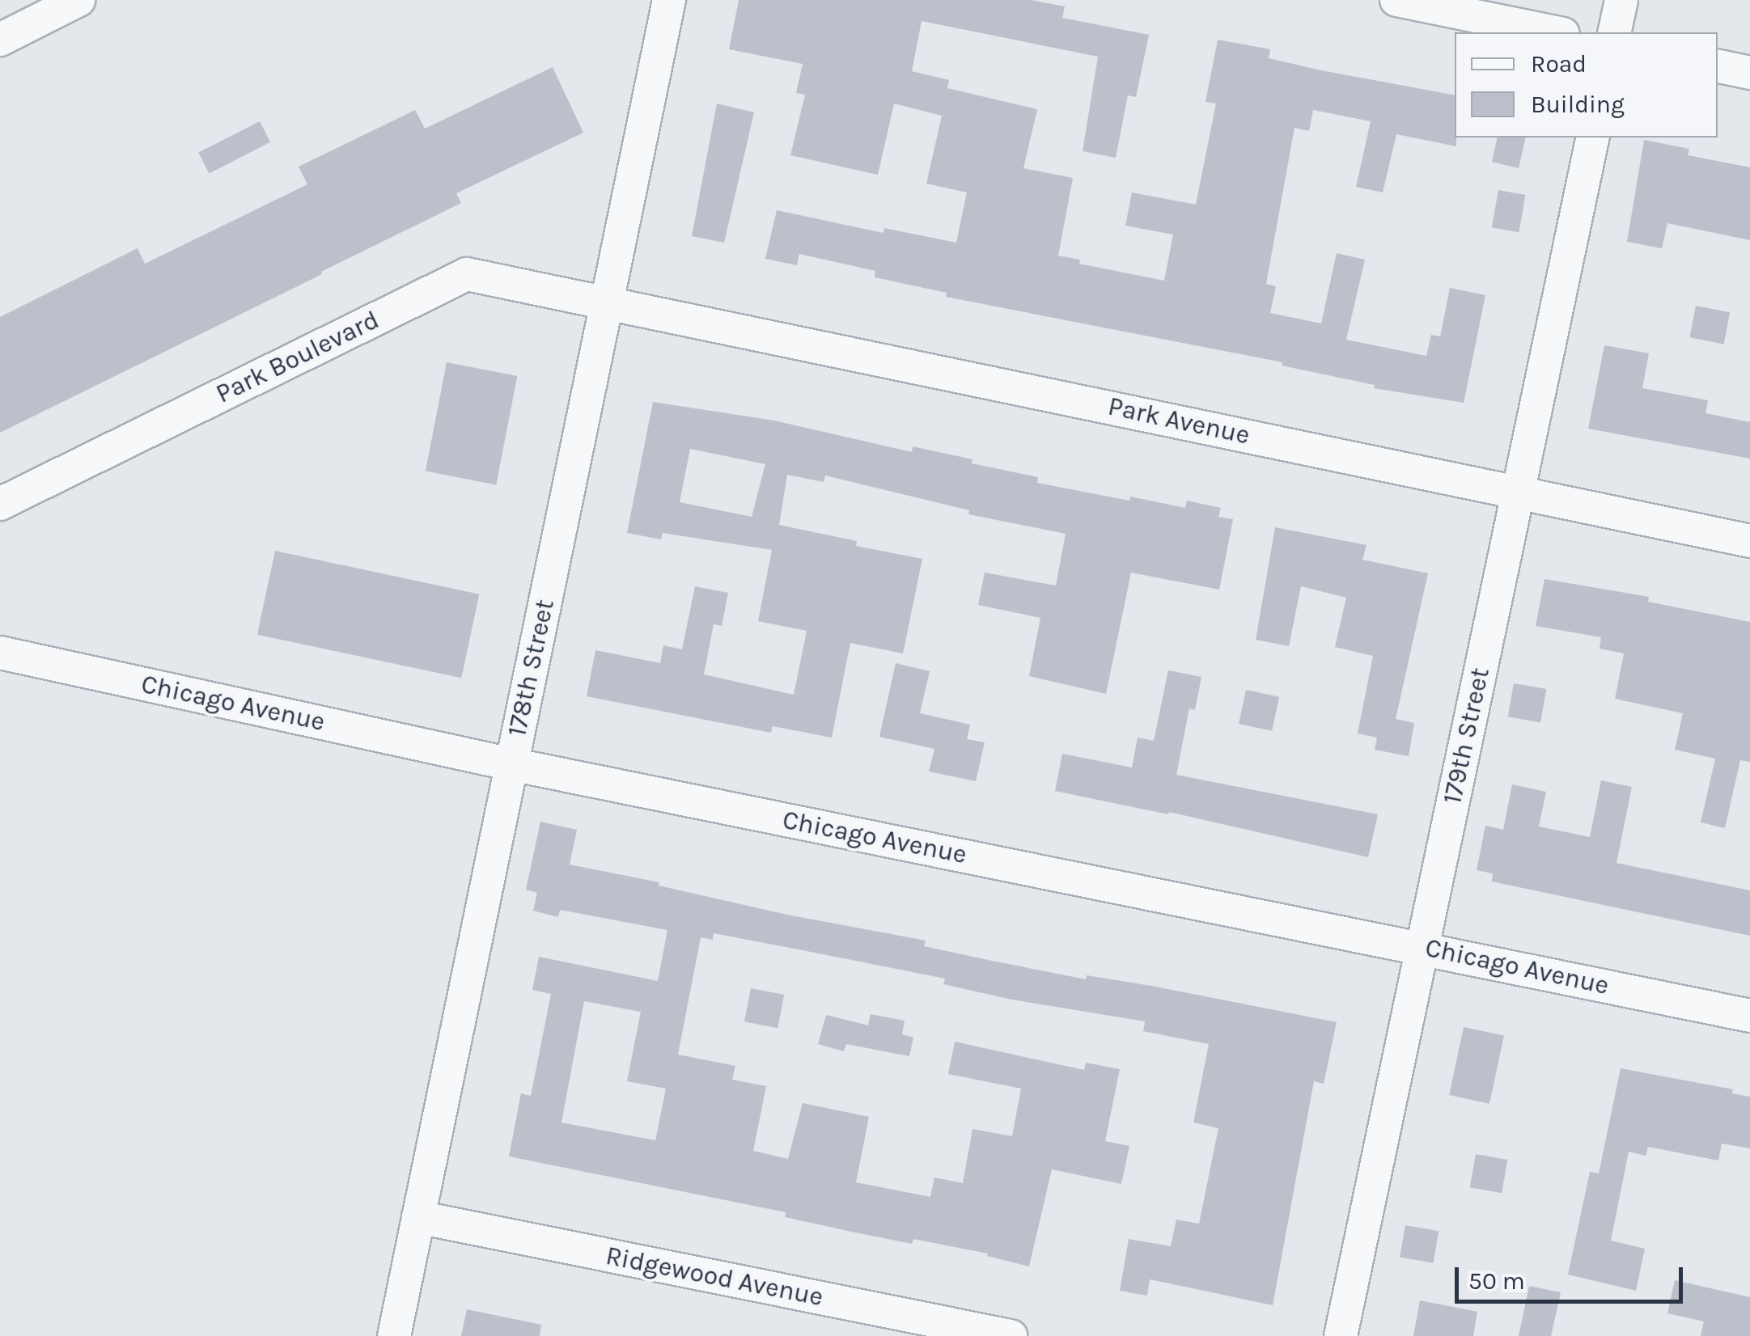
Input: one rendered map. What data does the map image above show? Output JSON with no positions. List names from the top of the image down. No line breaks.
{"streets":{"street":["Park Boulevard","Park Avenue","178th Street","Chicago Avenue","179th Street","Ridgewood Avenue"]},"crossings":[["Park Boulevard","Park Avenue"],["Park Boulevard","178th Street"],["Park Avenue","178th Street"],["Park Avenue","179th Street"],["178th Street","Chicago Avenue"],["178th Street","Ridgewood Avenue"],["Chicago Avenue","179th Street"]],"legend":["Road","Building"],"scale_bar":"50 m"}
